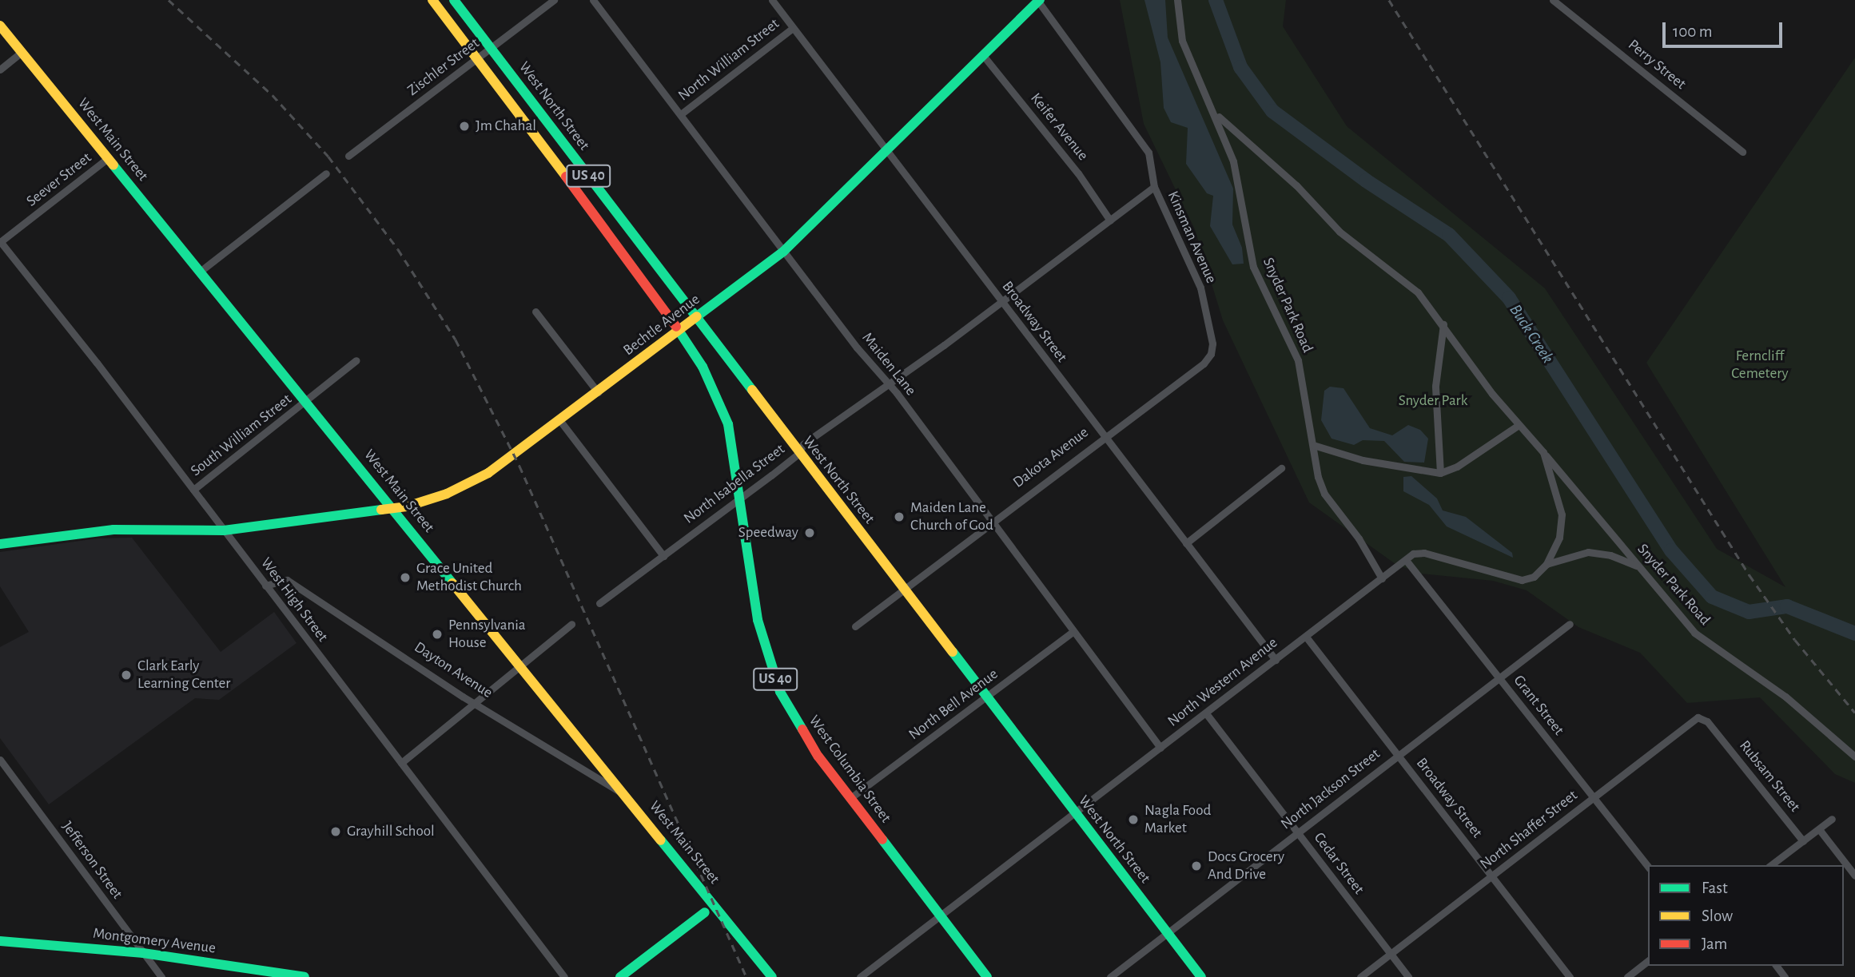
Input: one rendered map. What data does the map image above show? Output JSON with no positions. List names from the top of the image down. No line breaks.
{"streets":{"main road":["West North Street","West Main Street","US 40","Bechtle Avenue","West Columbia Street","Montgomery Avenue"],"street":["North William Street","Perry Street","Zischler Street","Keifer Avenue","Seever Street","Kinsman Avenue","Snyder Park Road","Broadway Street","Maiden Lane","South William Street","Dakota Avenue","North Isabella Street","West High Street","Dayton Avenue","North Western Avenue","North Bell Avenue","Grant Street","Rubsam Street","North Jackson Street","North Shaffer Street","Jefferson Street","Cedar Street"]},"crossings":[["North William Street","Broadway Street"],["North William Street","Maiden Lane"],["Zischler Street","West North Street"],["Zischler Street","US 40"],["West North Street","Bechtle Avenue"],["West North Street","Dakota Avenue"],["West North Street","North Isabella Street"],["West North Street","North Western Avenue"],["West North Street","North Bell Avenue"],["West North Street","North Jackson Street"],["Keifer Avenue","Bechtle Avenue"],["Keifer Avenue","North Isabella Street"],["West Main Street","Seever Street"],["West Main Street","Bechtle Avenue"],["West Main Street","South William Street"],["West Main Street","Dayton Avenue"],["US 40","Bechtle Avenue"],["US 40","West Columbia Street"],["Seever Street","West High Street"],["Kinsman Avenue","Bechtle Avenue"],["Kinsman Avenue","Dakota Avenue"],["Kinsman Avenue","North Isabella Street"],["Snyder Park Road","North Western Avenue"],["Broadway Street","Bechtle Avenue"],["Broadway Street","Dakota Avenue"],["Broadway Street","North Isabella Street"],["Broadway Street","North Western Avenue"],["Broadway Street","North Jackson Street"],["Broadway Street","North Shaffer Street"],["Bechtle Avenue","Maiden Lane"],["Bechtle Avenue","West High Street"],["Bechtle Avenue","West Columbia Street"],["Maiden Lane","Dakota Avenue"],["Maiden Lane","North Isabella Street"],["Maiden Lane","North Western Avenue"],["Maiden Lane","North Bell Avenue"],["South William Street","West High Street"],["North Isabella Street","West Columbia Street"],["West High Street","Dayton Avenue"],["North Western Avenue","Grant Street"],["North Western Avenue","West Columbia Street"],["North Western Avenue","Cedar Street"],["North Bell Avenue","West Columbia Street"],["Grant Street","North Jackson Street"],["Grant Street","North Shaffer Street"],["Rubsam Street","North Shaffer Street"],["North Jackson Street","Cedar Street"],["North Shaffer Street","Cedar Street"],["Jefferson Street","Montgomery Avenue"]],"water":["Buck Creek"],"parks":["Ferncliff Cemetery","Snyder Park"],"places":["Jm Chahal","Maiden Lane Church of God","Speedway","Grace United Methodist Church","Pennsylvania House","Clark Early Learning Center","Nagla Food Market","Grayhill School","Docs Grocery And Drive"],"legend":["Fast","Slow","Jam"],"scale_bar":"100 m"}
